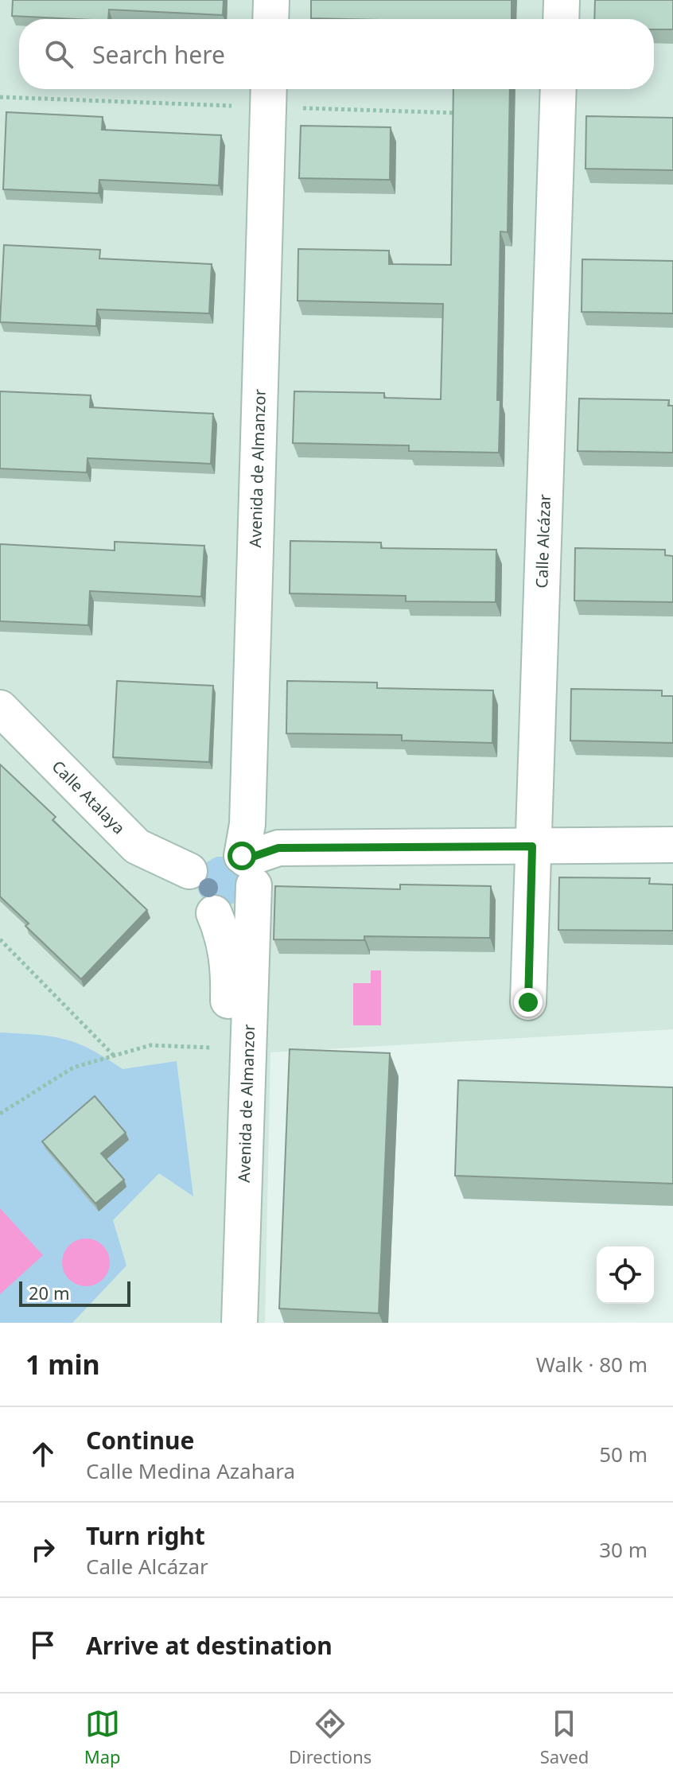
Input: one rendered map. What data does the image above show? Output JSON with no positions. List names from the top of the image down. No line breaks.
{"streets":{"street":["Avenida de Almanzor","Calle Alcázar","Calle Atalaya"]},"crossings":[["Avenida de Almanzor","Calle Atalaya"]],"scale_bar":"20 m","page":{"search":"Search here","scale":"20 m","heading":["1 min","Walk · 80 m"],"list":[["Continue","Calle Medina Azahara","50 m"],["Turn right","Calle Alcázar","30 m"],"Arrive at destination"],"nav":["Map","Directions","Saved"]}}
